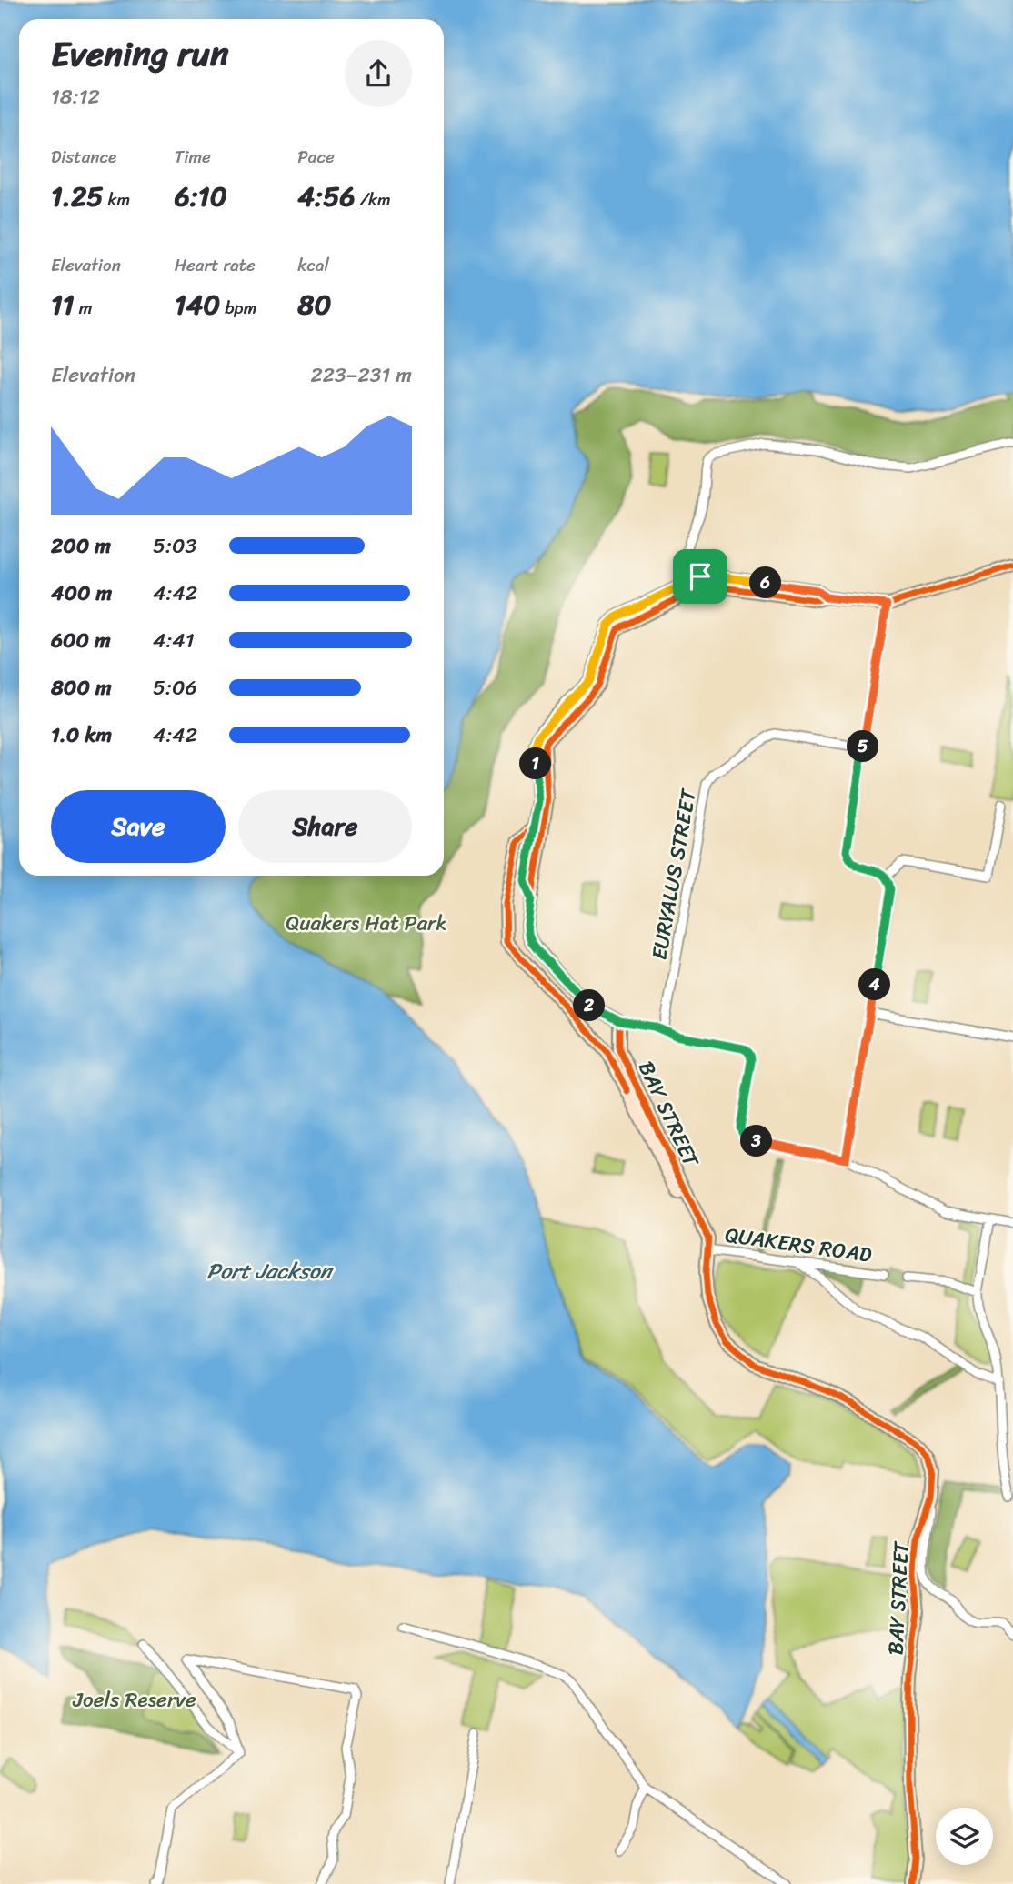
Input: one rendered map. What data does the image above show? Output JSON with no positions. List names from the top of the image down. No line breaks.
{"streets":{"street":["EURYALUS STREET","BAY STREET","QUAKERS ROAD"]},"crossings":[["BAY STREET","QUAKERS ROAD"]],"water":["Port Jackson"],"parks":["Quakers Hat Park","Joels Reserve"],"page":{"heading":["Evening run","18:12"],"stats":[["Distance","1.25 km"],["Time","6:10"],["Pace","4:56 /km"],["Elevation","11 m"],["Heart rate","140 bpm"],["kcal","80"]],"chart":["Elevation","223–231 m"],"list":[{"name":"200 m","note":"5:03"},{"name":"400 m","note":"4:42"},{"name":"600 m","note":"4:41"},{"name":"800 m","note":"5:06"},{"name":"1.0 km","note":"4:42"}],"pins":["6","5","1","4","2","3"],"buttons":["Save","Share"]}}
